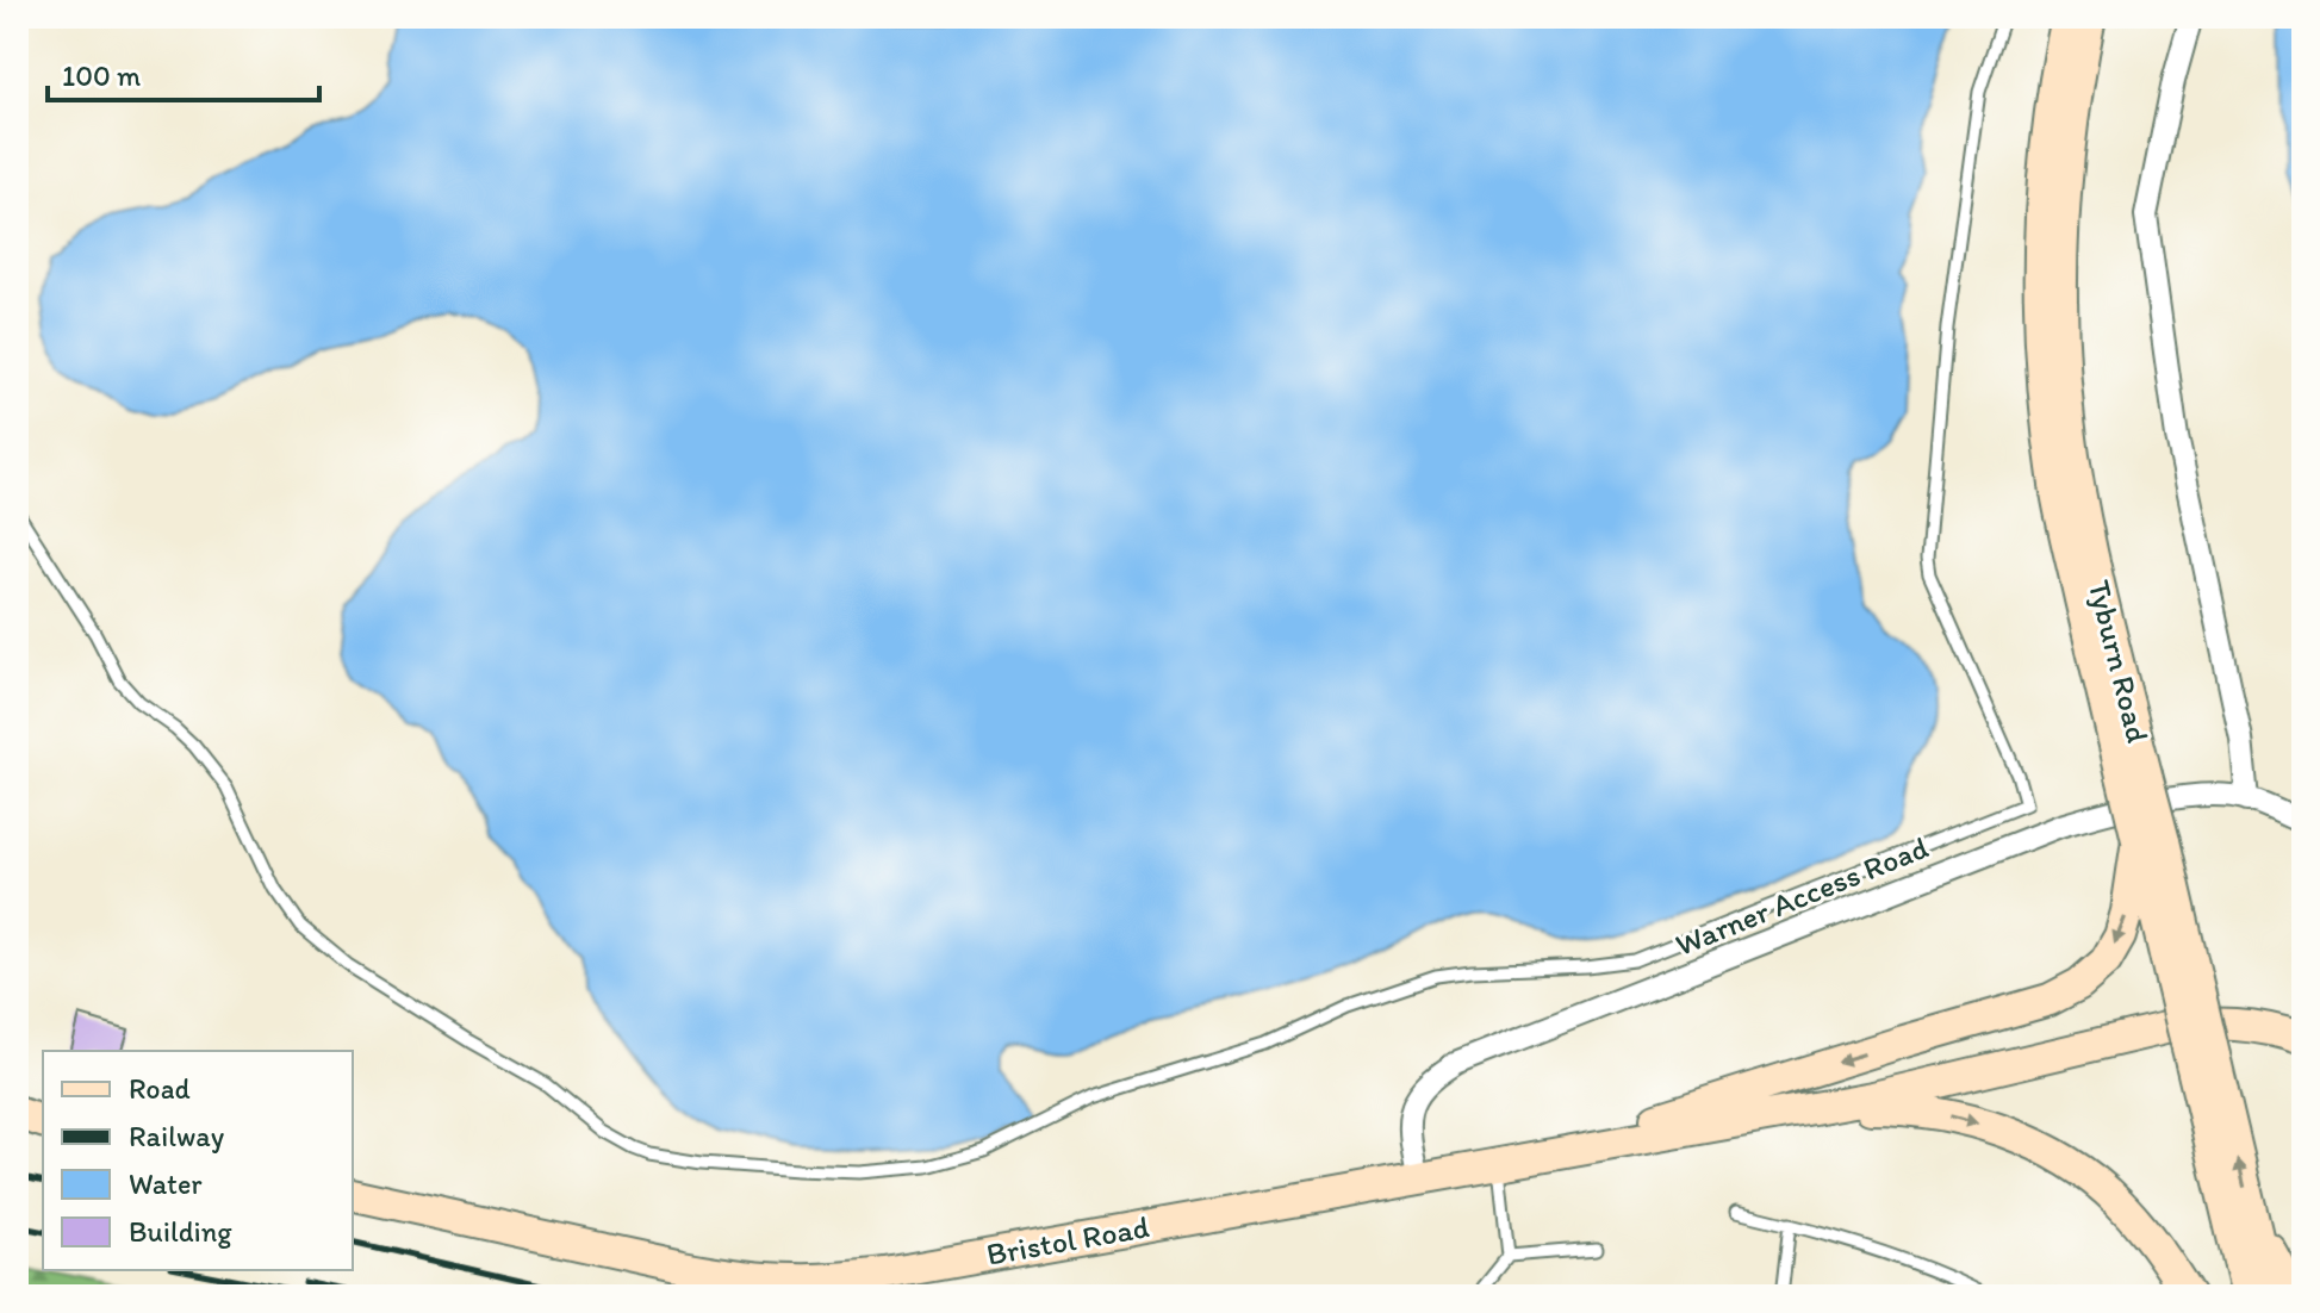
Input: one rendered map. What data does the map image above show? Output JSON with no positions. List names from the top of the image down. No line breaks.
{"streets":{"main road":["Tyburn Road","Bristol Road"],"street":["Warner Access Road"]},"crossings":[["Warner Access Road","Bristol Road"]],"legend":["Road","Railway","Water","Building"],"scale_bar":"100 m"}
